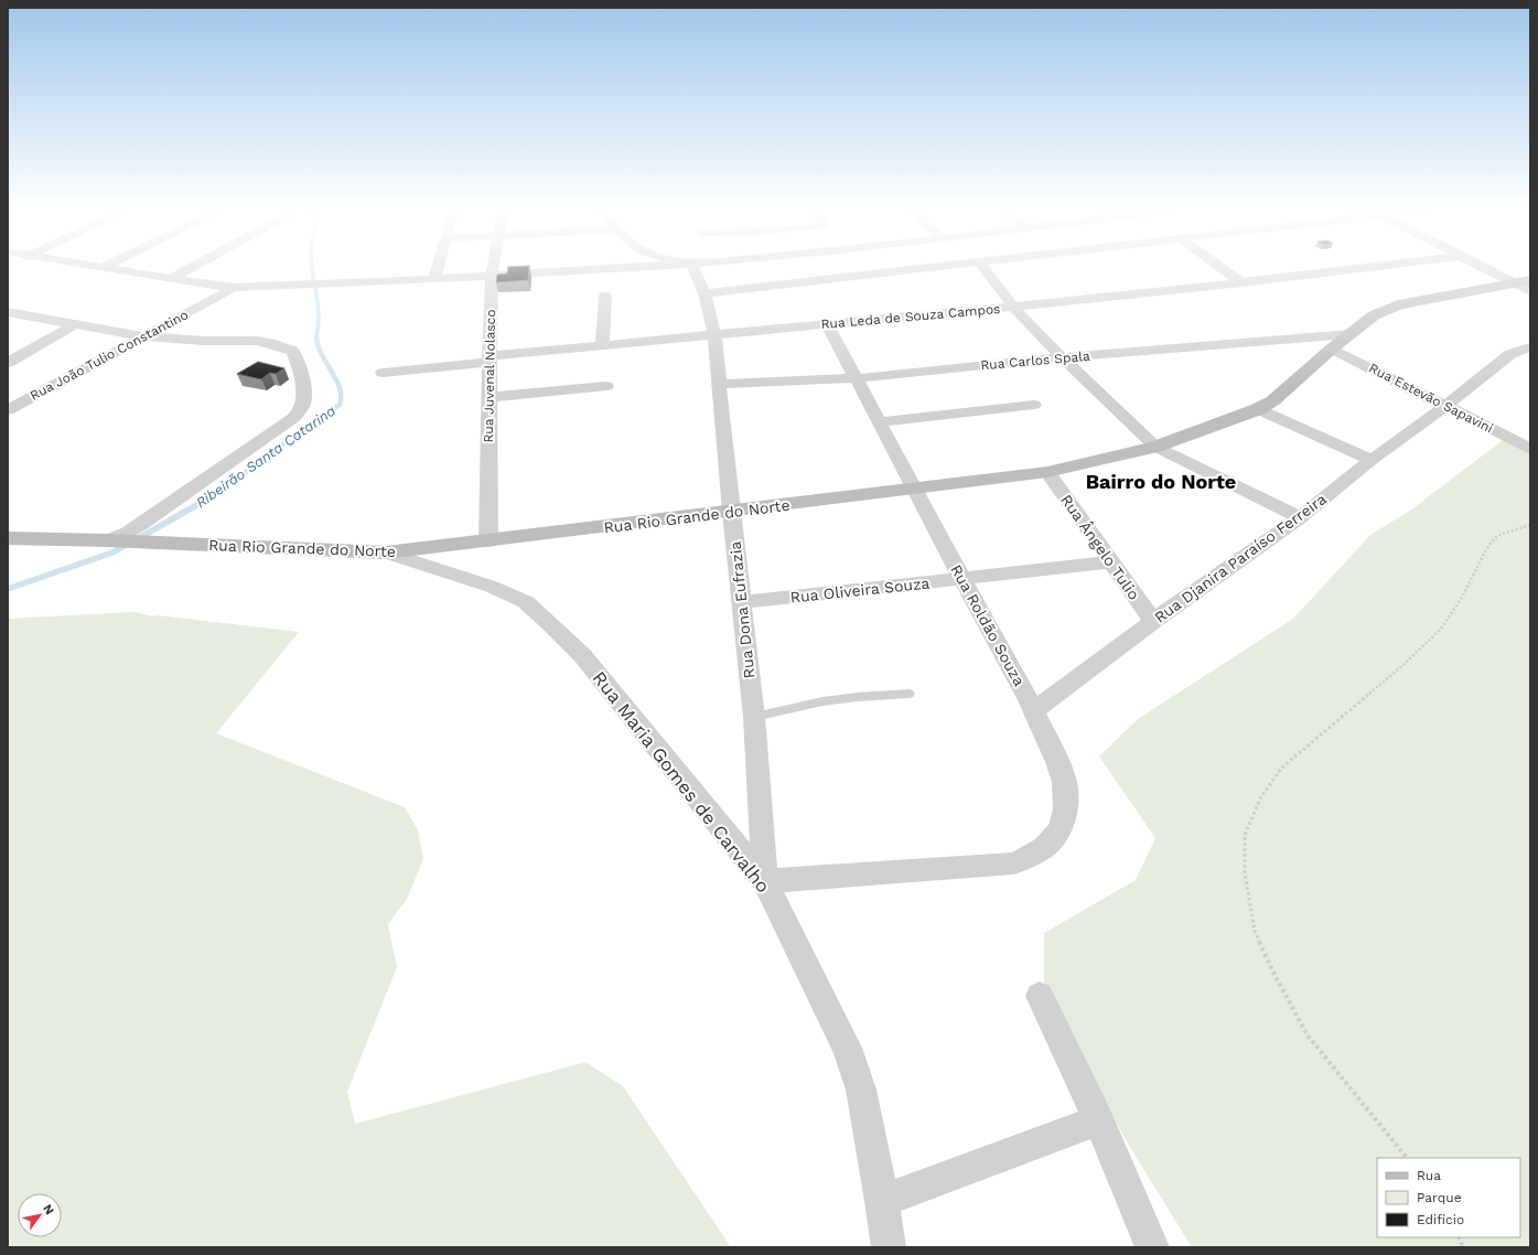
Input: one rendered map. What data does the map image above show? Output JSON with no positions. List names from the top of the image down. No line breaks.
{"streets":{"main road":["Rua Rio Grande do Norte"],"street":["Rua Leda de Souza Campos","Rua João Tulio Constantino","Rua Carlos Spala","Rua Juvenal Nolasco","Rua Estevão Sapavini","Rua Ângelo Tulio","Rua Djanira Paraíso Ferreira","Rua Oliveira Souza","Rua Dona Eufrazia","Rua Roldão Souza","Rua Maria Gomes de Carvalho"]},"crossings":[["Rua Leda de Souza Campos","Rua Juvenal Nolasco"],["Rua Leda de Souza Campos","Rua Dona Eufrazia"],["Rua Leda de Souza Campos","Rua Roldão Souza"],["Rua Carlos Spala","Rua Rio Grande do Norte"],["Rua Carlos Spala","Rua Dona Eufrazia"],["Rua Carlos Spala","Rua Roldão Souza"],["Rua Juvenal Nolasco","Rua Rio Grande do Norte"],["Rua Estevão Sapavini","Rua Rio Grande do Norte"],["Rua Estevão Sapavini","Rua Djanira Paraíso Ferreira"],["Rua Rio Grande do Norte","Rua Ângelo Tulio"],["Rua Rio Grande do Norte","Rua Dona Eufrazia"],["Rua Rio Grande do Norte","Rua Roldão Souza"],["Rua Rio Grande do Norte","Rua Maria Gomes de Carvalho"],["Rua Ângelo Tulio","Rua Djanira Paraíso Ferreira"],["Rua Ângelo Tulio","Rua Oliveira Souza"],["Rua Djanira Paraíso Ferreira","Rua Roldão Souza"],["Rua Oliveira Souza","Rua Dona Eufrazia"],["Rua Oliveira Souza","Rua Roldão Souza"],["Rua Dona Eufrazia","Rua Roldão Souza"],["Rua Dona Eufrazia","Rua Maria Gomes de Carvalho"],["Rua Roldão Souza","Rua Maria Gomes de Carvalho"]],"districts":["Bairro do Norte"],"water":["Ribeirão Santa Catarina"],"legend":["Rua","Parque","Edifício"],"north":"top right"}
